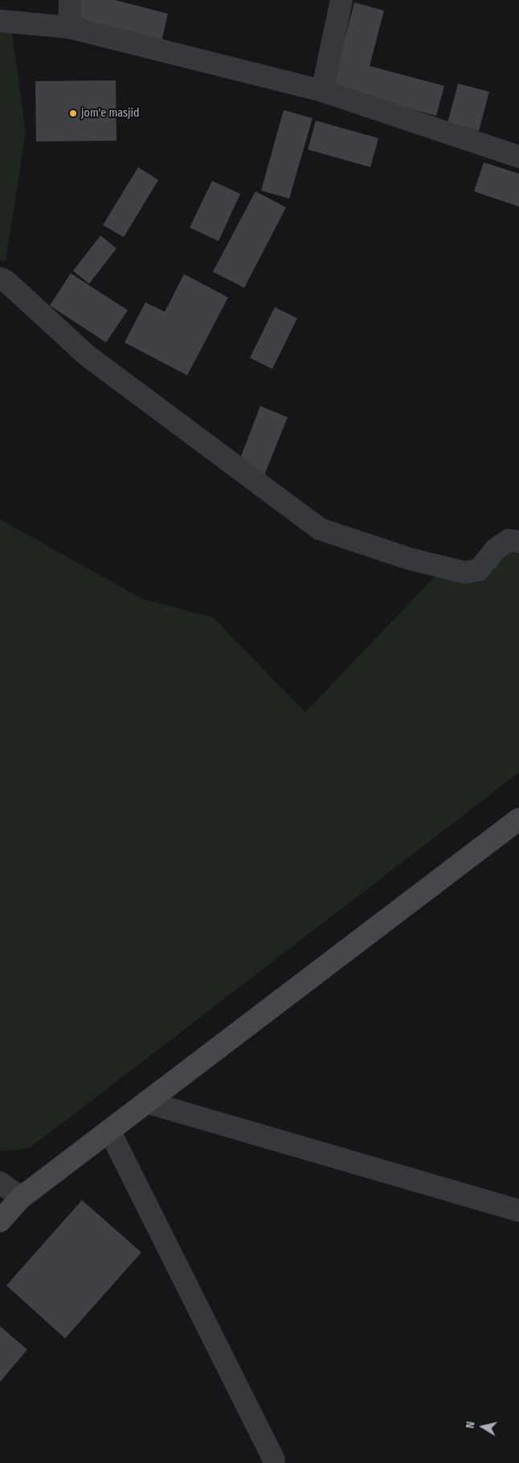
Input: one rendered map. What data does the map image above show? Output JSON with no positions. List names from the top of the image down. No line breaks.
{"places":["jom'e masjid"],"north":"left"}
